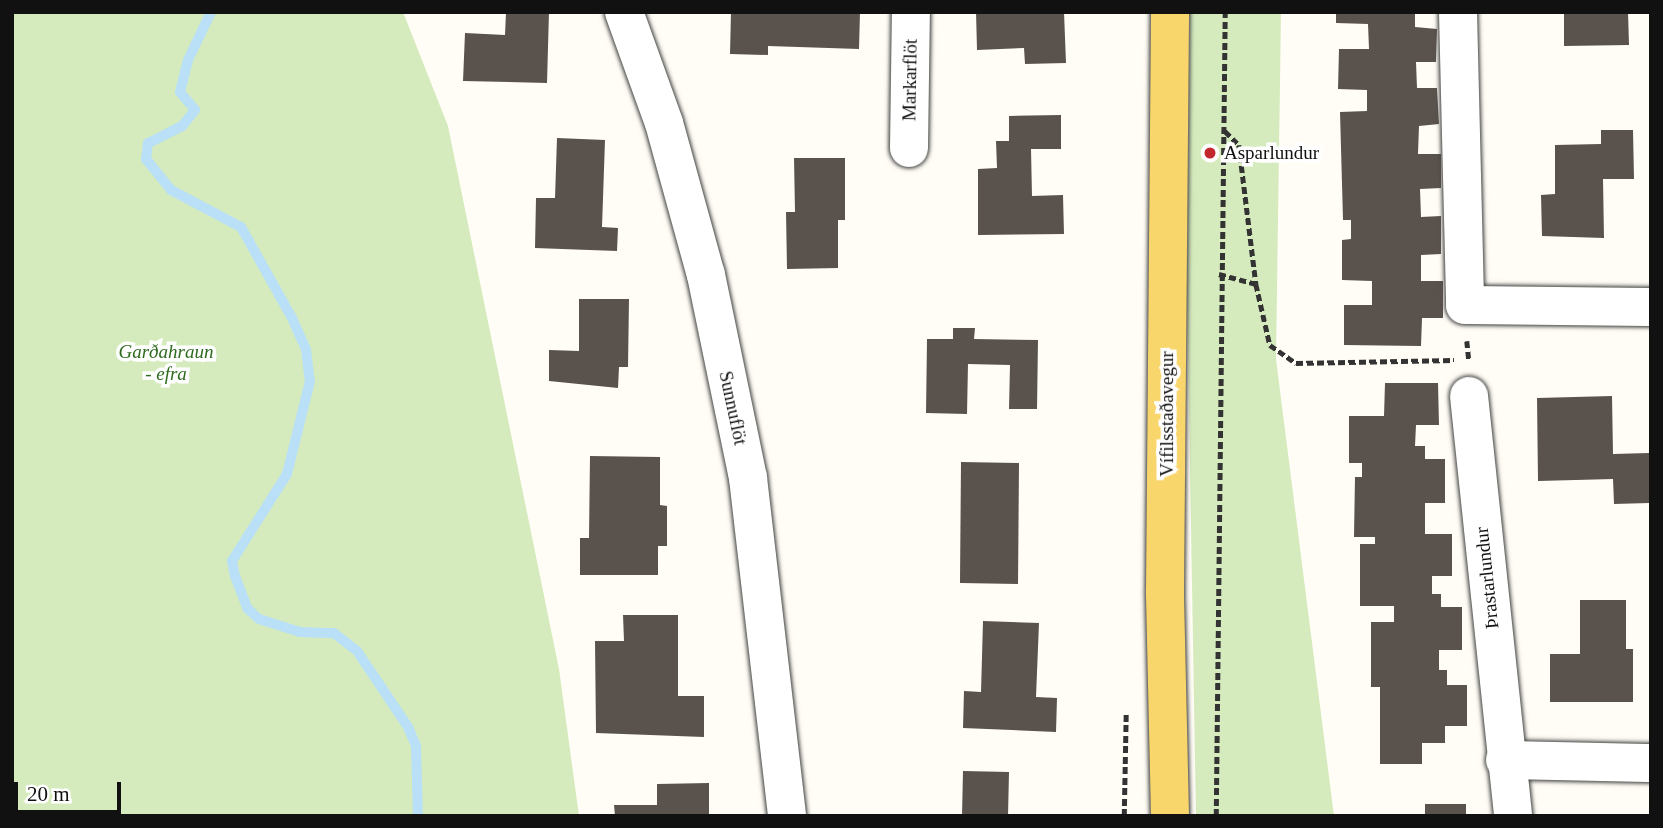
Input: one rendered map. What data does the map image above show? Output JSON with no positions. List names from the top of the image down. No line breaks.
{"streets":{"main road":["Vífilsstaðavegur"],"street":["Markarflöt","Sunnuflöt","Þrastarlundur"]},"parks":["Garðahraun - efra"],"places":["Asparlundur"],"scale_bar":"20 m"}
